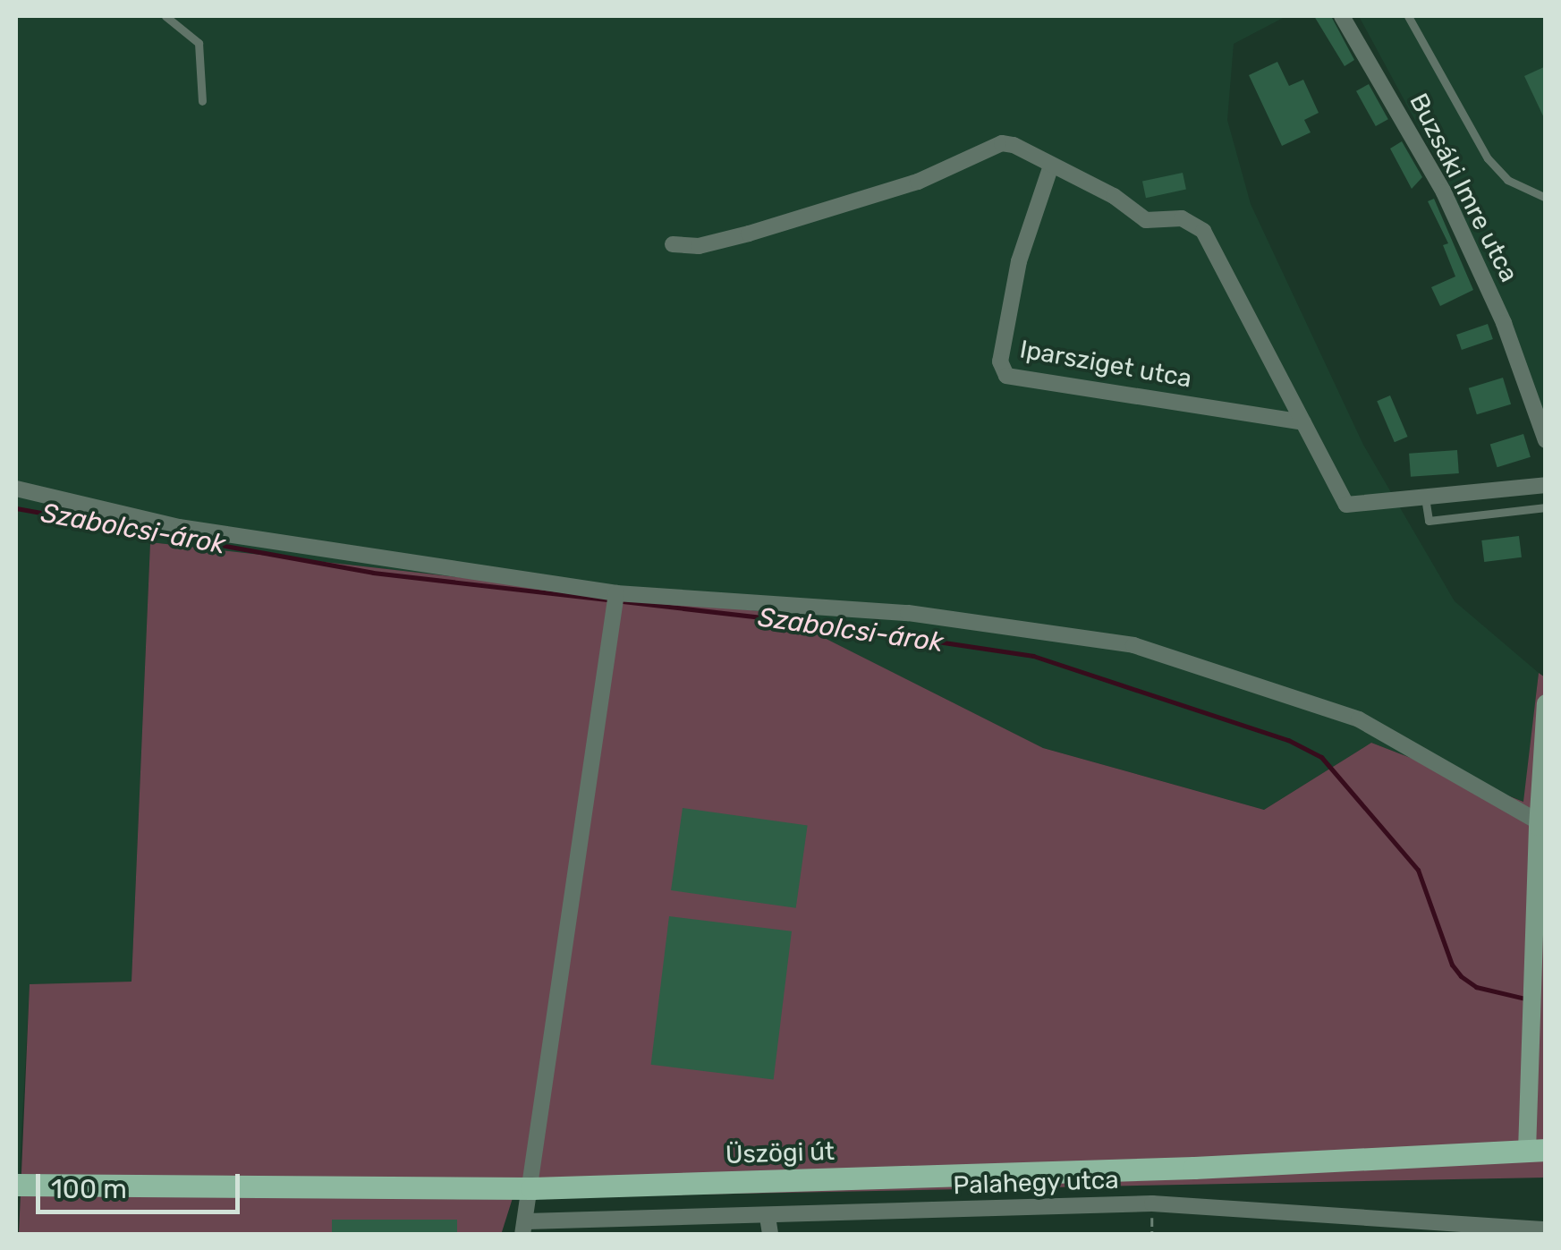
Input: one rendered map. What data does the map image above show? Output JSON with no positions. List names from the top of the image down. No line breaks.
{"streets":{"main road":["Üszögi út"],"street":["Buzsáki Imre utca","Iparsziget utca","Palahegy utca"]},"crossings":[["Üszögi út","Palahegy utca"]],"water":["Szabolcsi-árok"],"scale_bar":"100 m"}
